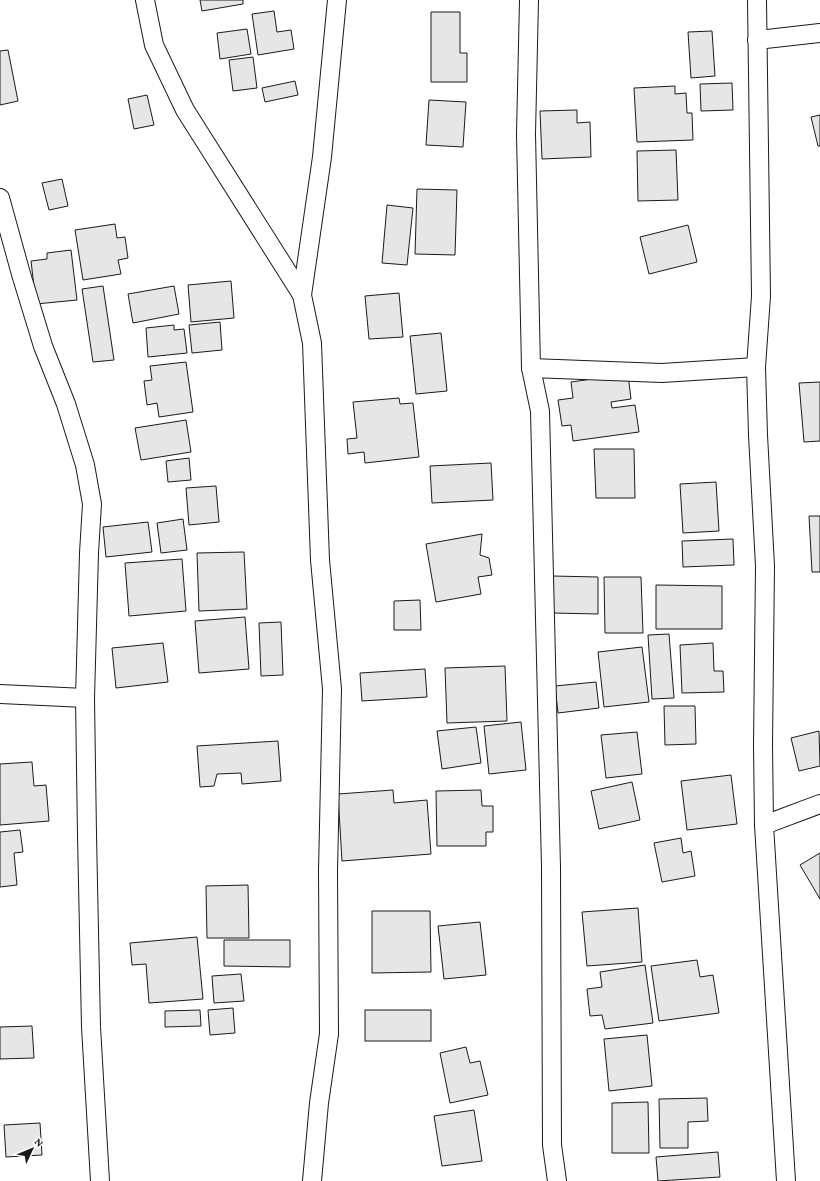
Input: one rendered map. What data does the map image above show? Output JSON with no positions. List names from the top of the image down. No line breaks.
{"north":"top right"}
